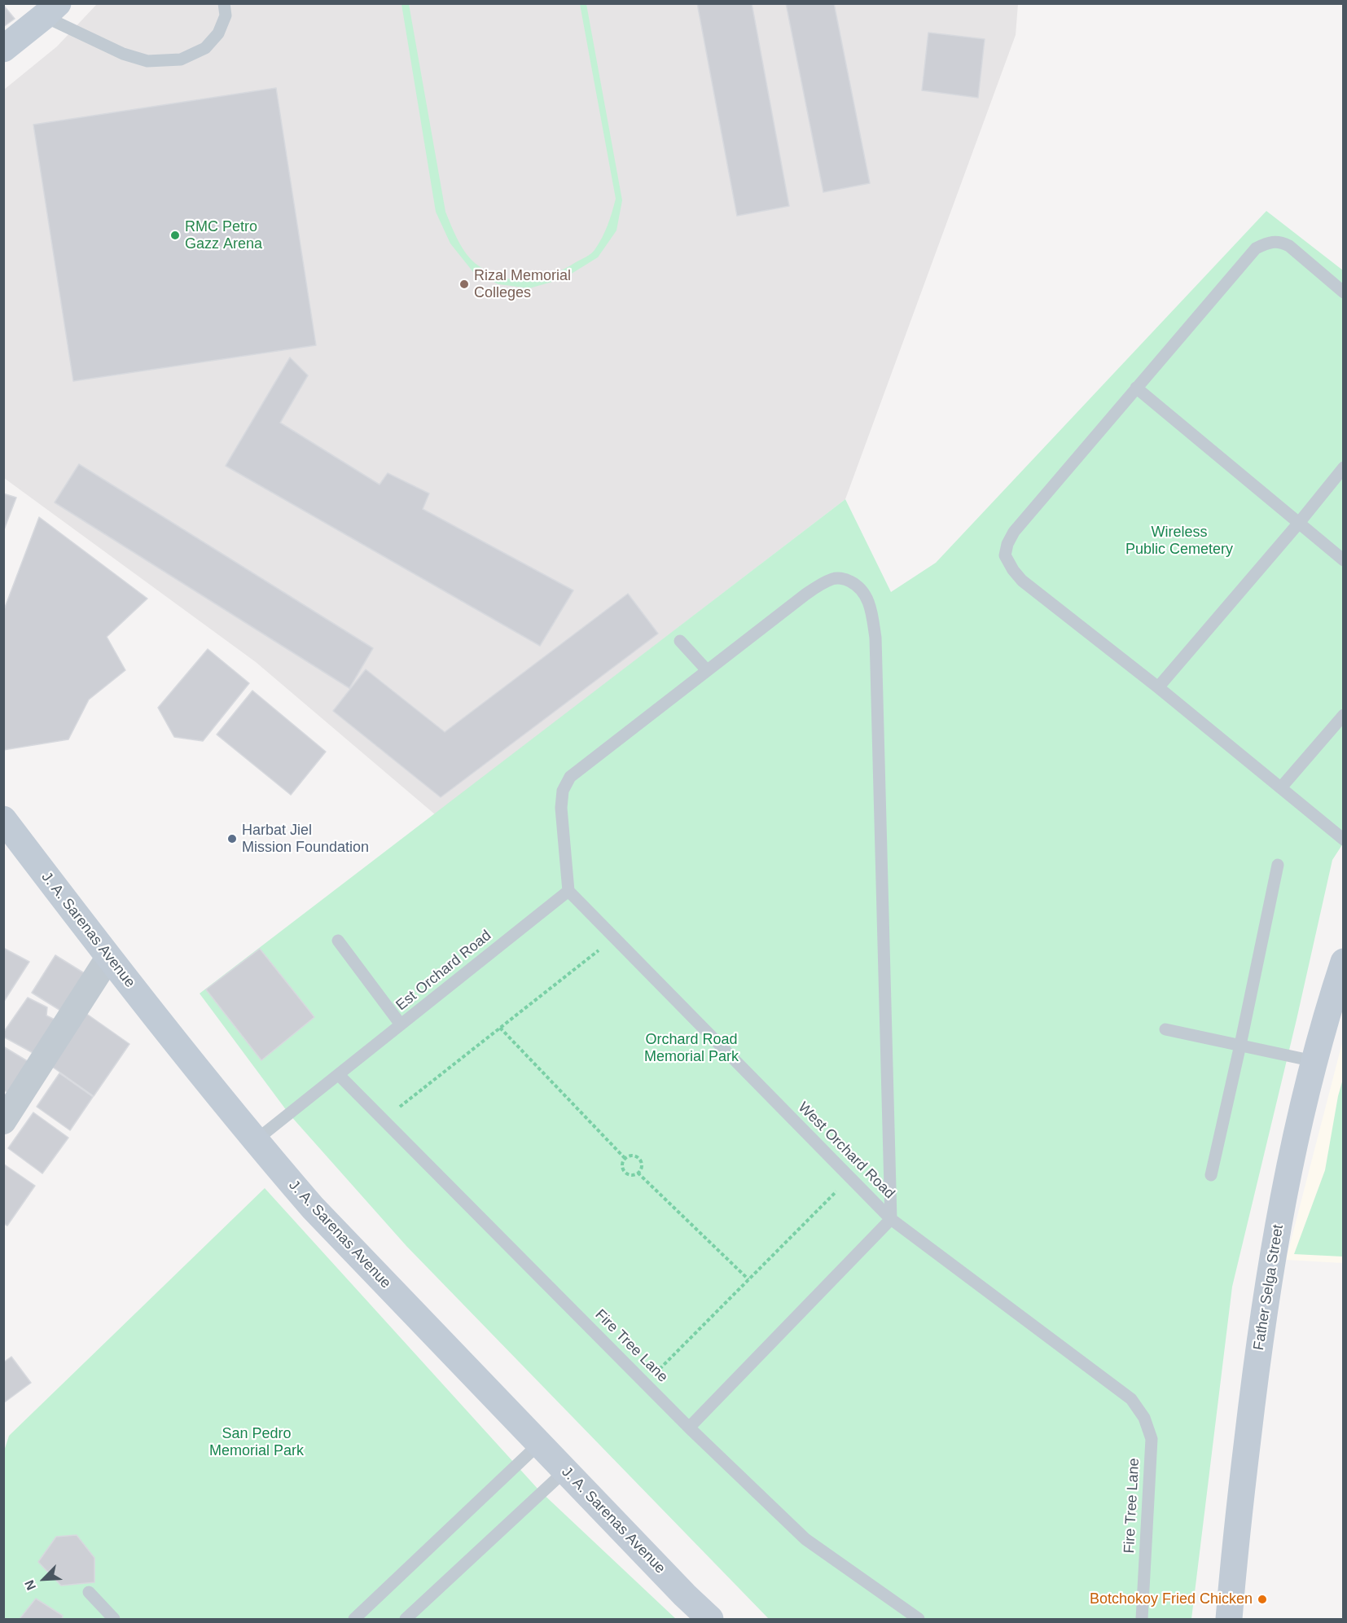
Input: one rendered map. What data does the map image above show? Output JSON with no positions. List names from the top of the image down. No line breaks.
{"streets":{"main road":["J. A. Sarenas Avenue","Father Selga Street"],"lane":["Est Orchard Road","West Orchard Road","Fire Tree Lane"]},"crossings":[["J. A. Sarenas Avenue","Est Orchard Road"],["Est Orchard Road","West Orchard Road"],["Est Orchard Road","Fire Tree Lane"],["West Orchard Road","Fire Tree Lane"]],"parks":["Wireless Public Cemetery","Orchard Road Memorial Park","San Pedro Memorial Park"],"places":["RMC Petro Gazz Arena","Rizal Memorial Colleges","Harbat Jiel Mission Foundation","Botchokoy Fried Chicken"],"north":"bottom left"}
